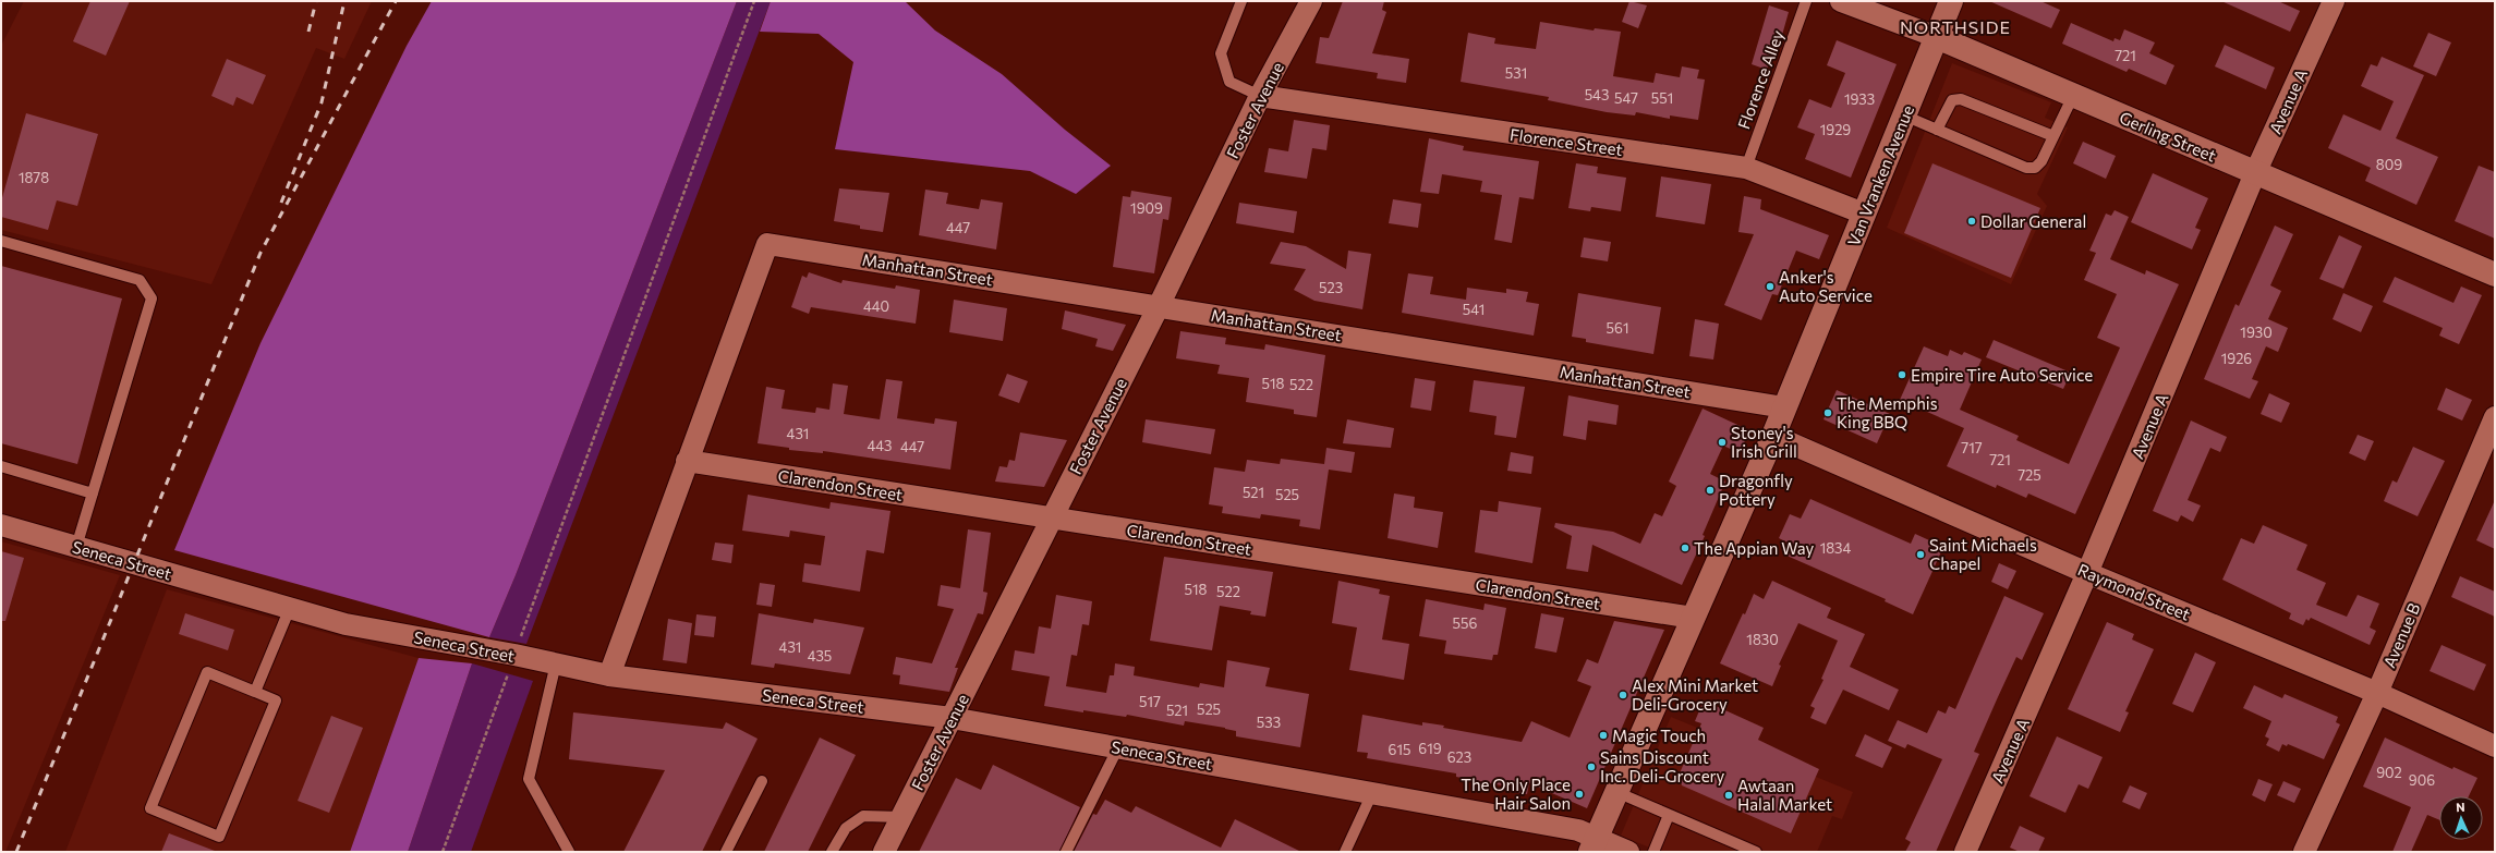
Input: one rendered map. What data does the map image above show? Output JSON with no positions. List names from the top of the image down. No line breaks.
{"streets":{"street":["Avenue A","Foster Avenue","Gerling Street","Florence Street","Van Vranken Avenue","Manhattan Street","Clarendon Street","Seneca Street","Raymond Street","Avenue B"],"lane":["Florence Alley"]},"crossings":[["Florence Alley","Florence Street"],["Avenue A","Gerling Street"],["Avenue A","Raymond Street"],["Foster Avenue","Florence Street"],["Foster Avenue","Manhattan Street"],["Foster Avenue","Clarendon Street"],["Foster Avenue","Seneca Street"],["Gerling Street","Van Vranken Avenue"],["Florence Street","Van Vranken Avenue"],["Van Vranken Avenue","Manhattan Street"],["Van Vranken Avenue","Clarendon Street"],["Van Vranken Avenue","Seneca Street"],["Van Vranken Avenue","Raymond Street"],["Manhattan Street","Clarendon Street"],["Raymond Street","Avenue B"]],"districts":["NORTHSIDE"],"places":["Dollar General","Anker's Auto Service","Empire Tire Auto Service","The Memphis King BBQ","Stoney's Irish Grill","Dragonfly Pottery","The Appian Way","Saint Michaels Chapel","Alex Mini Market Deli-Grocery","Magic Touch","Sains Discount Inc. Deli-Grocery","The Only Place Hair Salon","Awtaan Halal Market"],"house_numbers":["721","531","543","547","551","1933","1929","809","1878","1909","447","523","440","541","561","1930","1926","518","522","431","443","447","717","721","725","521","525","1834","518","522","556","1830","431","435","517","525","521","533","619","615","623","902","906"],"north":"top"}
